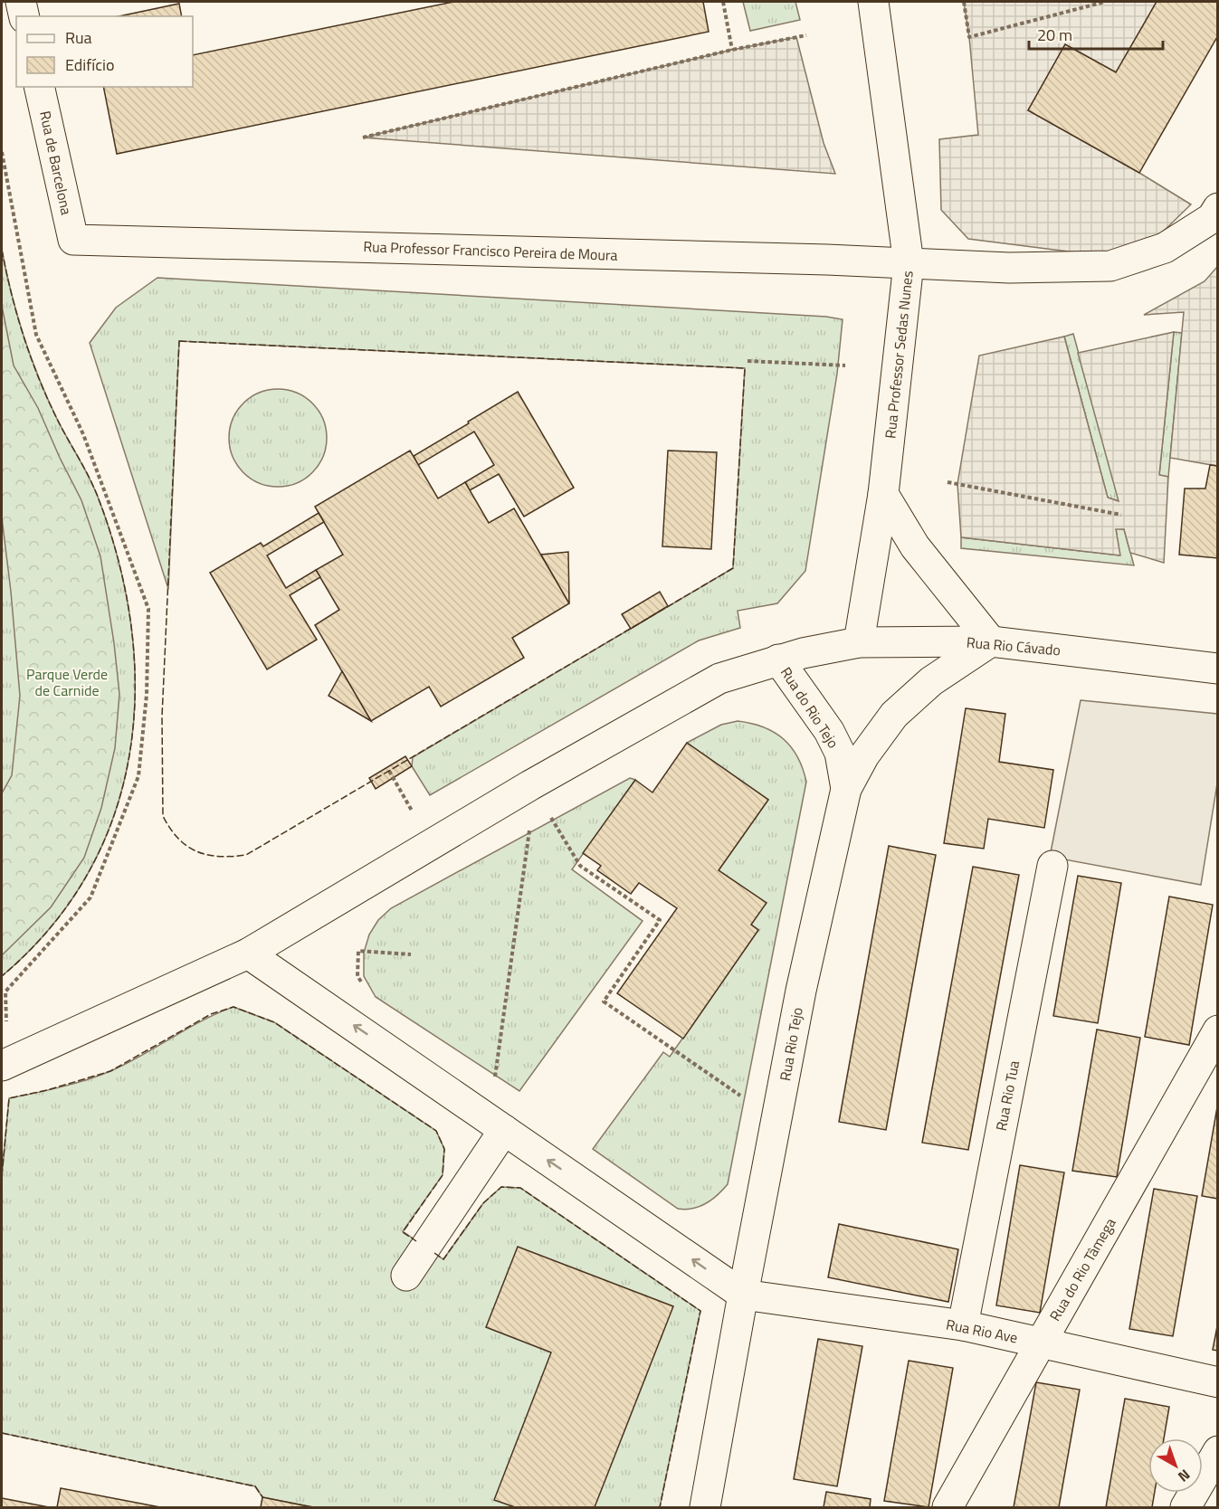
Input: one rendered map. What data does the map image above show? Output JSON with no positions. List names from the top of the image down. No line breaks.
{"streets":{"street":["Rua de Barcelona","Rua Professor Francisco Pereira de Moura","Rua Professor Sedas Nunes","Rua Rio Cávado","Rua do Rio Tejo","Rua Rio Tejo","Rua Rio Tua","Rua do Rio Tâmega","Rua Rio Ave"]},"crossings":[["Rua de Barcelona","Rua Professor Francisco Pereira de Moura"],["Rua Professor Francisco Pereira de Moura","Rua Professor Sedas Nunes"],["Rua Professor Sedas Nunes","Rua Rio Cávado"],["Rua Rio Cávado","Rua do Rio Tejo"],["Rua Rio Cávado","Rua Rio Tejo"],["Rua do Rio Tejo","Rua Rio Tejo"],["Rua Rio Tejo","Rua Rio Ave"],["Rua Rio Tua","Rua Rio Ave"],["Rua do Rio Tâmega","Rua Rio Ave"]],"parks":["Parque Verde de Carnide"],"legend":["Rua","Edifício"],"scale_bar":"20 m","north":"bottom right"}
